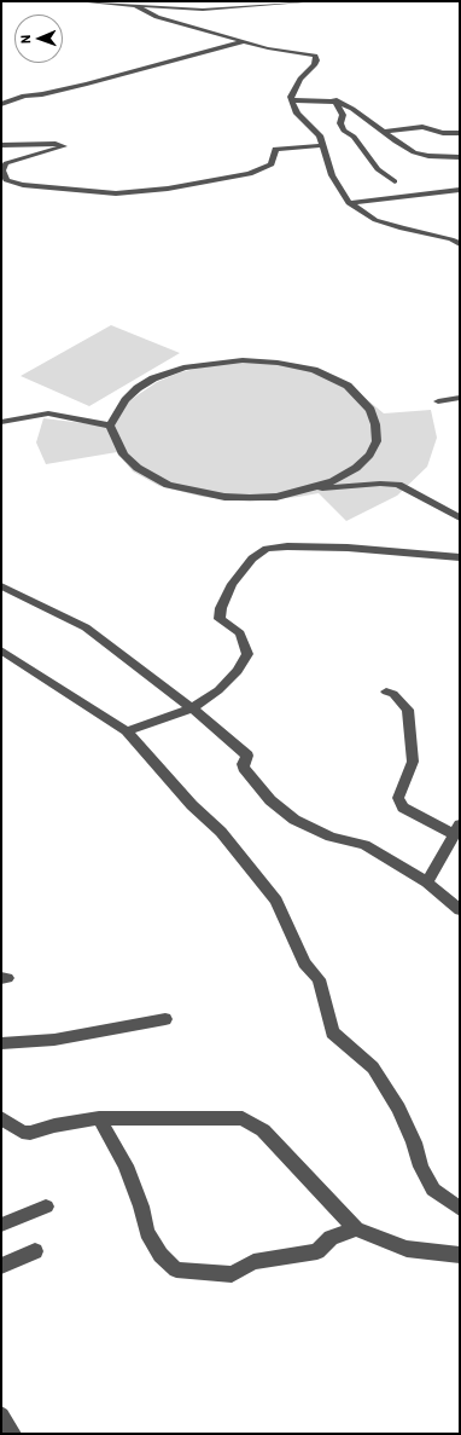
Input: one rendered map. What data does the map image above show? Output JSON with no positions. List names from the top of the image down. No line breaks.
{"north":"left"}
